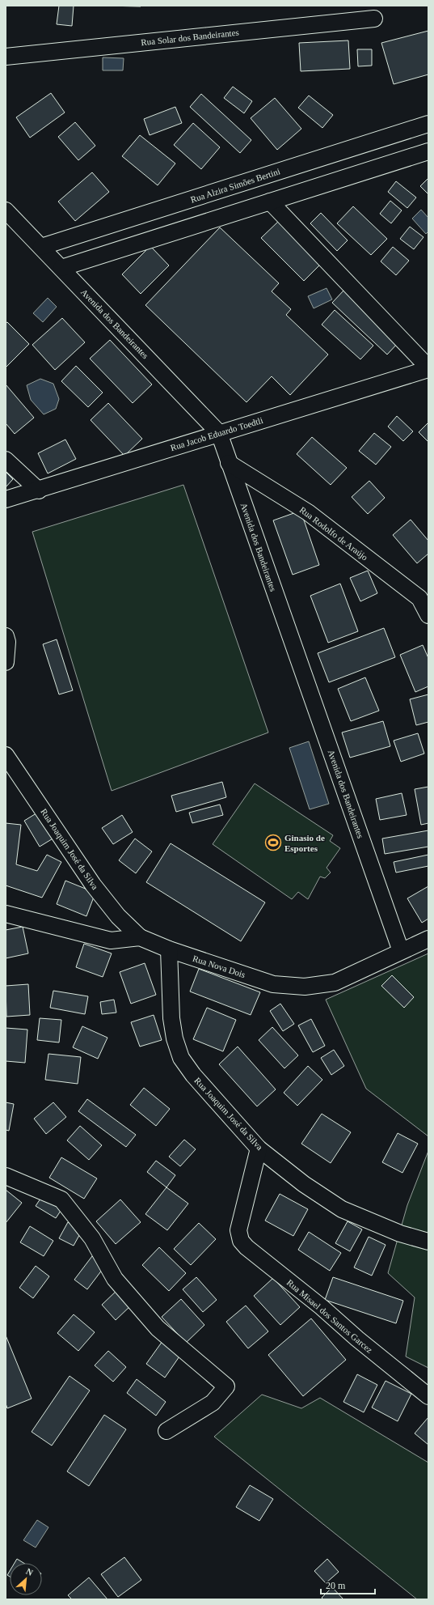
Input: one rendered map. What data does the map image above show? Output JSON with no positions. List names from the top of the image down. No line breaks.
{"streets":{"street":["Rua Solar dos Bandeirantes","Rua Alzira Simões Bertini","Avenida dos Bandeirantes","Rua Jacob Eduardo Toedtli","Rua Rodolfo de Araújo","Rua Joaquim José da Silva","Rua Nova Dois","Rua Misael dos Santos Garcez"]},"crossings":[["Rua Alzira Simões Bertini","Avenida dos Bandeirantes"],["Avenida dos Bandeirantes","Rua Jacob Eduardo Toedtli"],["Avenida dos Bandeirantes","Rua Rodolfo de Araújo"],["Avenida dos Bandeirantes","Rua Nova Dois"],["Rua Joaquim José da Silva","Rua Nova Dois"],["Rua Joaquim José da Silva","Rua Misael dos Santos Garcez"]],"places":{"sports":["Ginasio de Esportes"]},"scale_bar":"20 m","north":"top right"}
